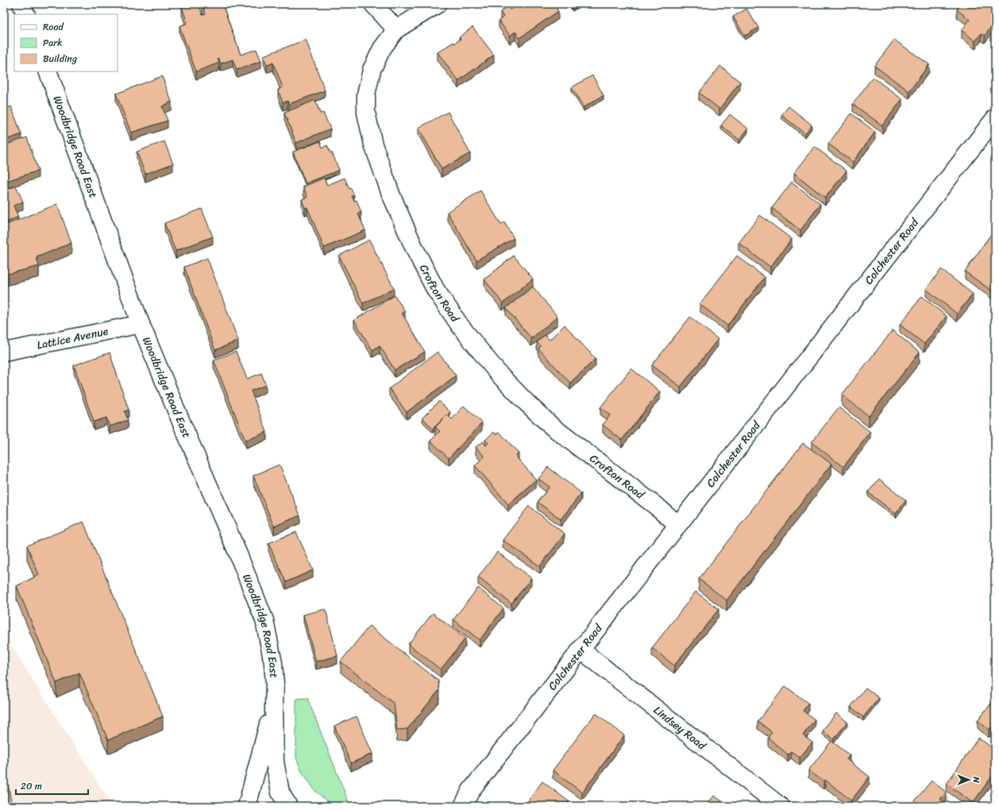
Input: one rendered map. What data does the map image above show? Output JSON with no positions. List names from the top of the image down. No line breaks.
{"streets":{"main road":["Woodbridge Road East","Colchester Road","Crofton Road","Lattice Avenue","Lindsey Road"]},"crossings":[["Woodbridge Road East","Lattice Avenue"],["Colchester Road","Crofton Road"],["Colchester Road","Lindsey Road"]],"legend":["Road","Park","Building"],"scale_bar":"20 m","north":"right"}
